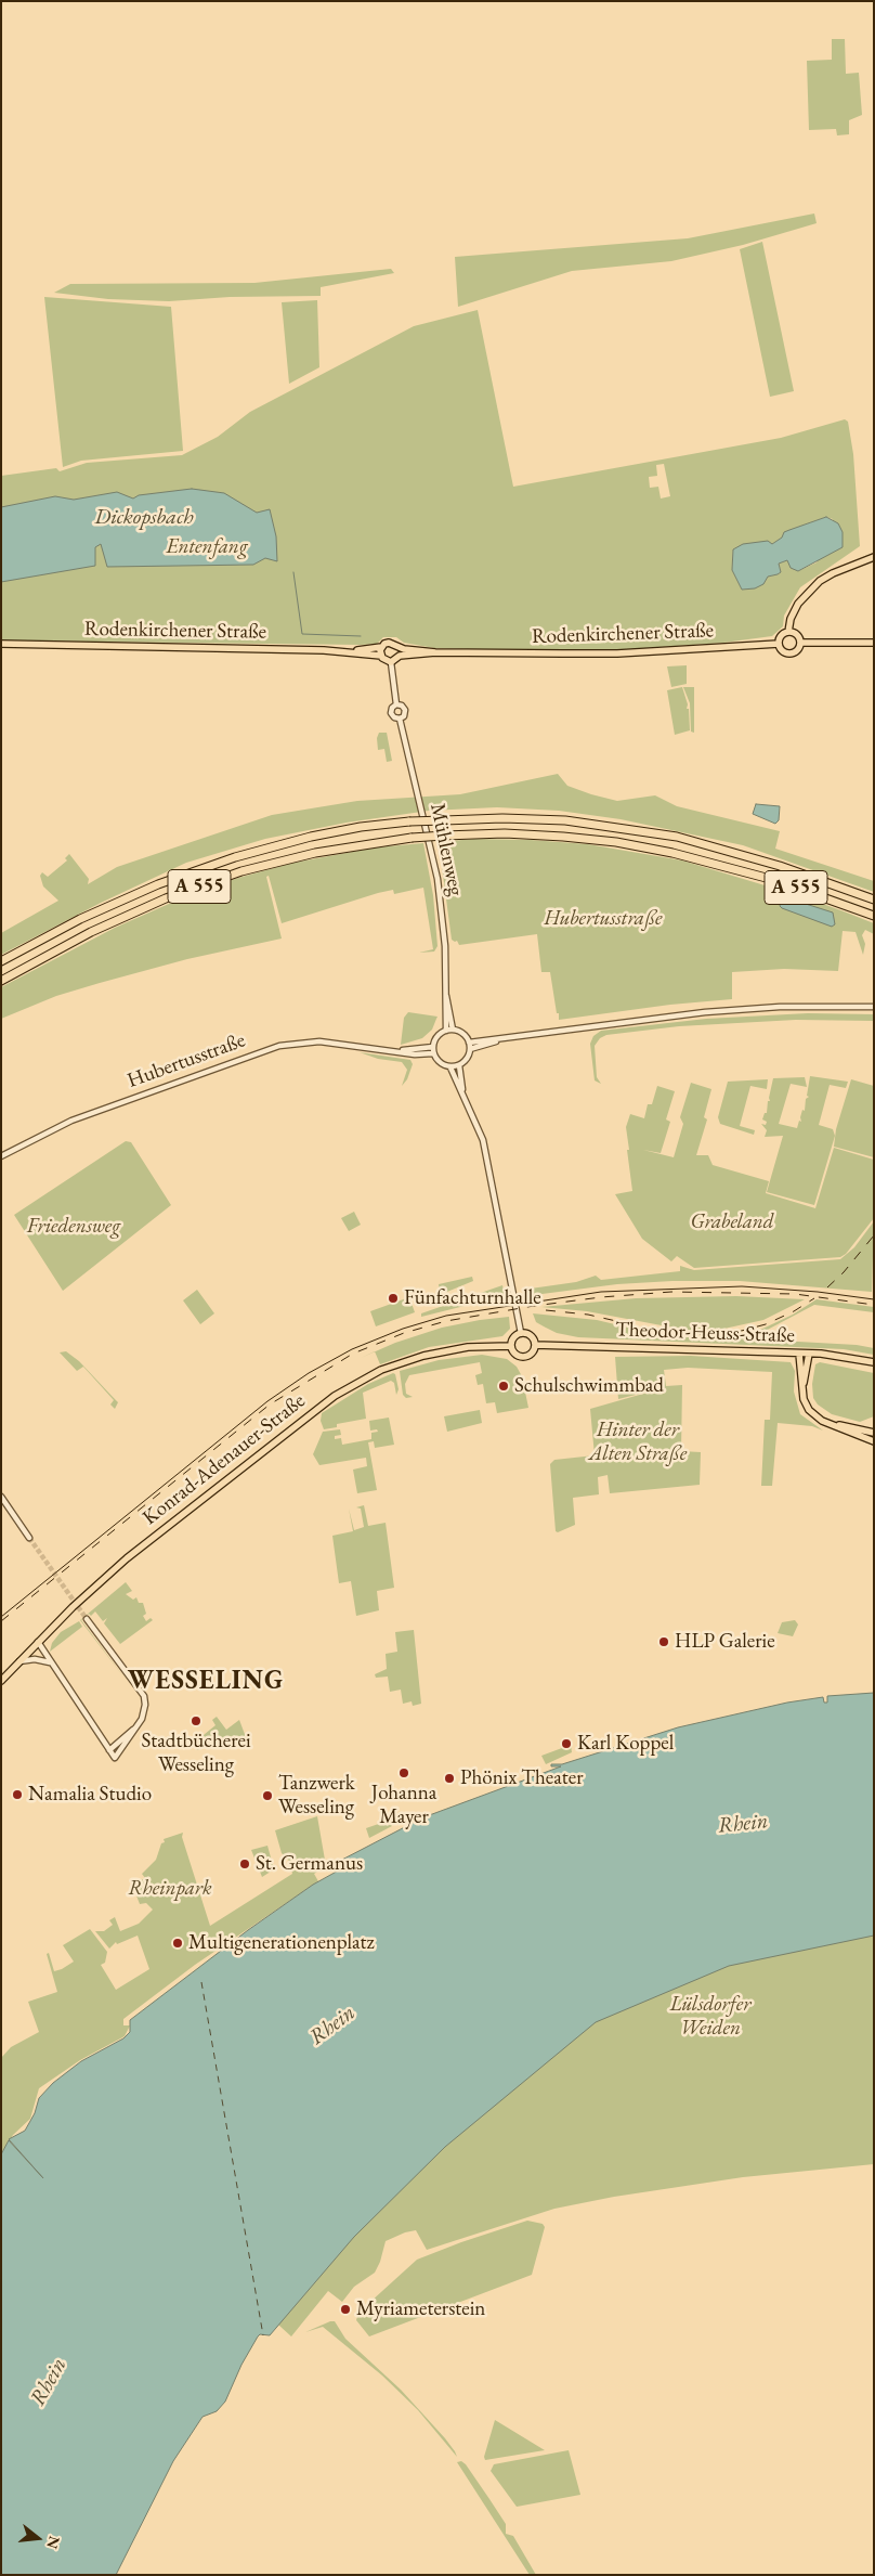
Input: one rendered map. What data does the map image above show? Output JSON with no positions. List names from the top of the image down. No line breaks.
{"streets":{"highway":["A 555"],"main road":["Rodenkirchener Straße","Theodor-Heuss-Straße","Konrad-Adenauer-Straße"],"street":["Mühlenweg","Hubertusstraße"]},"crossings":[["Rodenkirchener Straße","Mühlenweg"],["Mühlenweg","Hubertusstraße"],["Theodor-Heuss-Straße","Konrad-Adenauer-Straße"]],"districts":["WESSELING"],"water":["Dickopsbach","Rhein"],"parks":["Entenfang","Hubertusstraße","Grabeland","Friedensweg","Hinter der Alten Straße","Rheinpark","Lülsdorfer Weiden"],"places":["Fünfachturnhalle","Schulschwimmbad","HLP Galerie","Stadtbücherei Wesseling","Karl Koppel","Johanna Mayer","Phönix Theater","Namalia Studio","Tanzwerk Wesseling","St. Germanus","Multigenerationenplatz","Myriameterstein"],"north":"right"}
